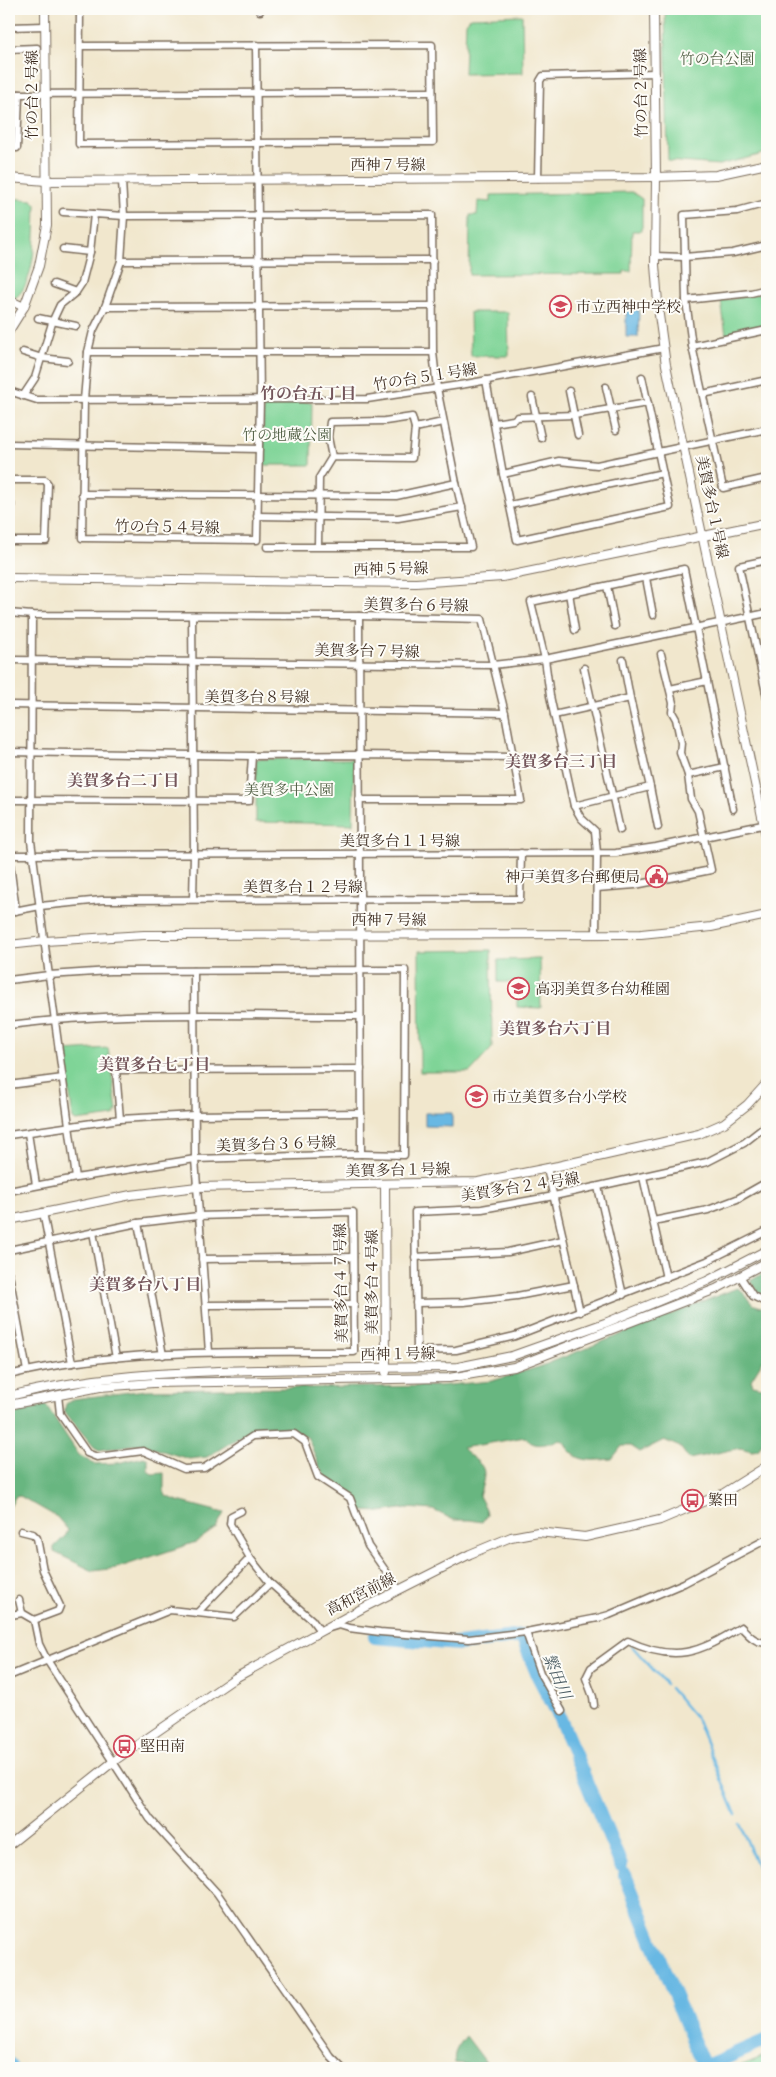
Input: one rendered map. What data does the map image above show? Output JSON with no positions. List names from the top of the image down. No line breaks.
{"streets":{"street":["竹の台２号線","西神７号線","竹の台５１号線","美賀多台１号線","竹の台５４号線","西神５号線","美賀多台６号線","美賀多台７号線","美賀多台８号線","美賀多台１１号線","美賀多台１２号線","美賀多台３６号線","美賀多台２４号線","美賀多台４号線","美賀多台４７号線","西神１号線","高和宮前線"]},"crossings":[["竹の台２号線","西神７号線"],["竹の台２号線","美賀多台１号線"],["西神７号線","美賀多台１号線"],["西神７号線","竹の台５４号線"],["竹の台５１号線","美賀多台１号線"],["竹の台５１号線","竹の台５４号線"],["美賀多台１号線","西神５号線"],["美賀多台１号線","美賀多台７号線"],["美賀多台１号線","美賀多台１１号線"],["美賀多台１号線","美賀多台４号線"],["美賀多台６号線","美賀多台７号線"],["美賀多台６号線","美賀多台８号線"],["美賀多台１１号線","美賀多台１２号線"],["美賀多台４号線","西神１号線"]],"districts":["竹の台五丁目","美賀多台三丁目","美賀多台二丁目","美賀多台六丁目","美賀多台七丁目","美賀多台八丁目"],"water":["繁田川"],"parks":["竹の台公園","竹の地蔵公園","美賀多中公園"],"places":{"school or university":["市立西神中学校","高羽美賀多台幼稚園","市立美賀多台小学校"],"public building":["神戸美賀多台郵便局"],"bus stop":["繁田","堅田南"]}}
